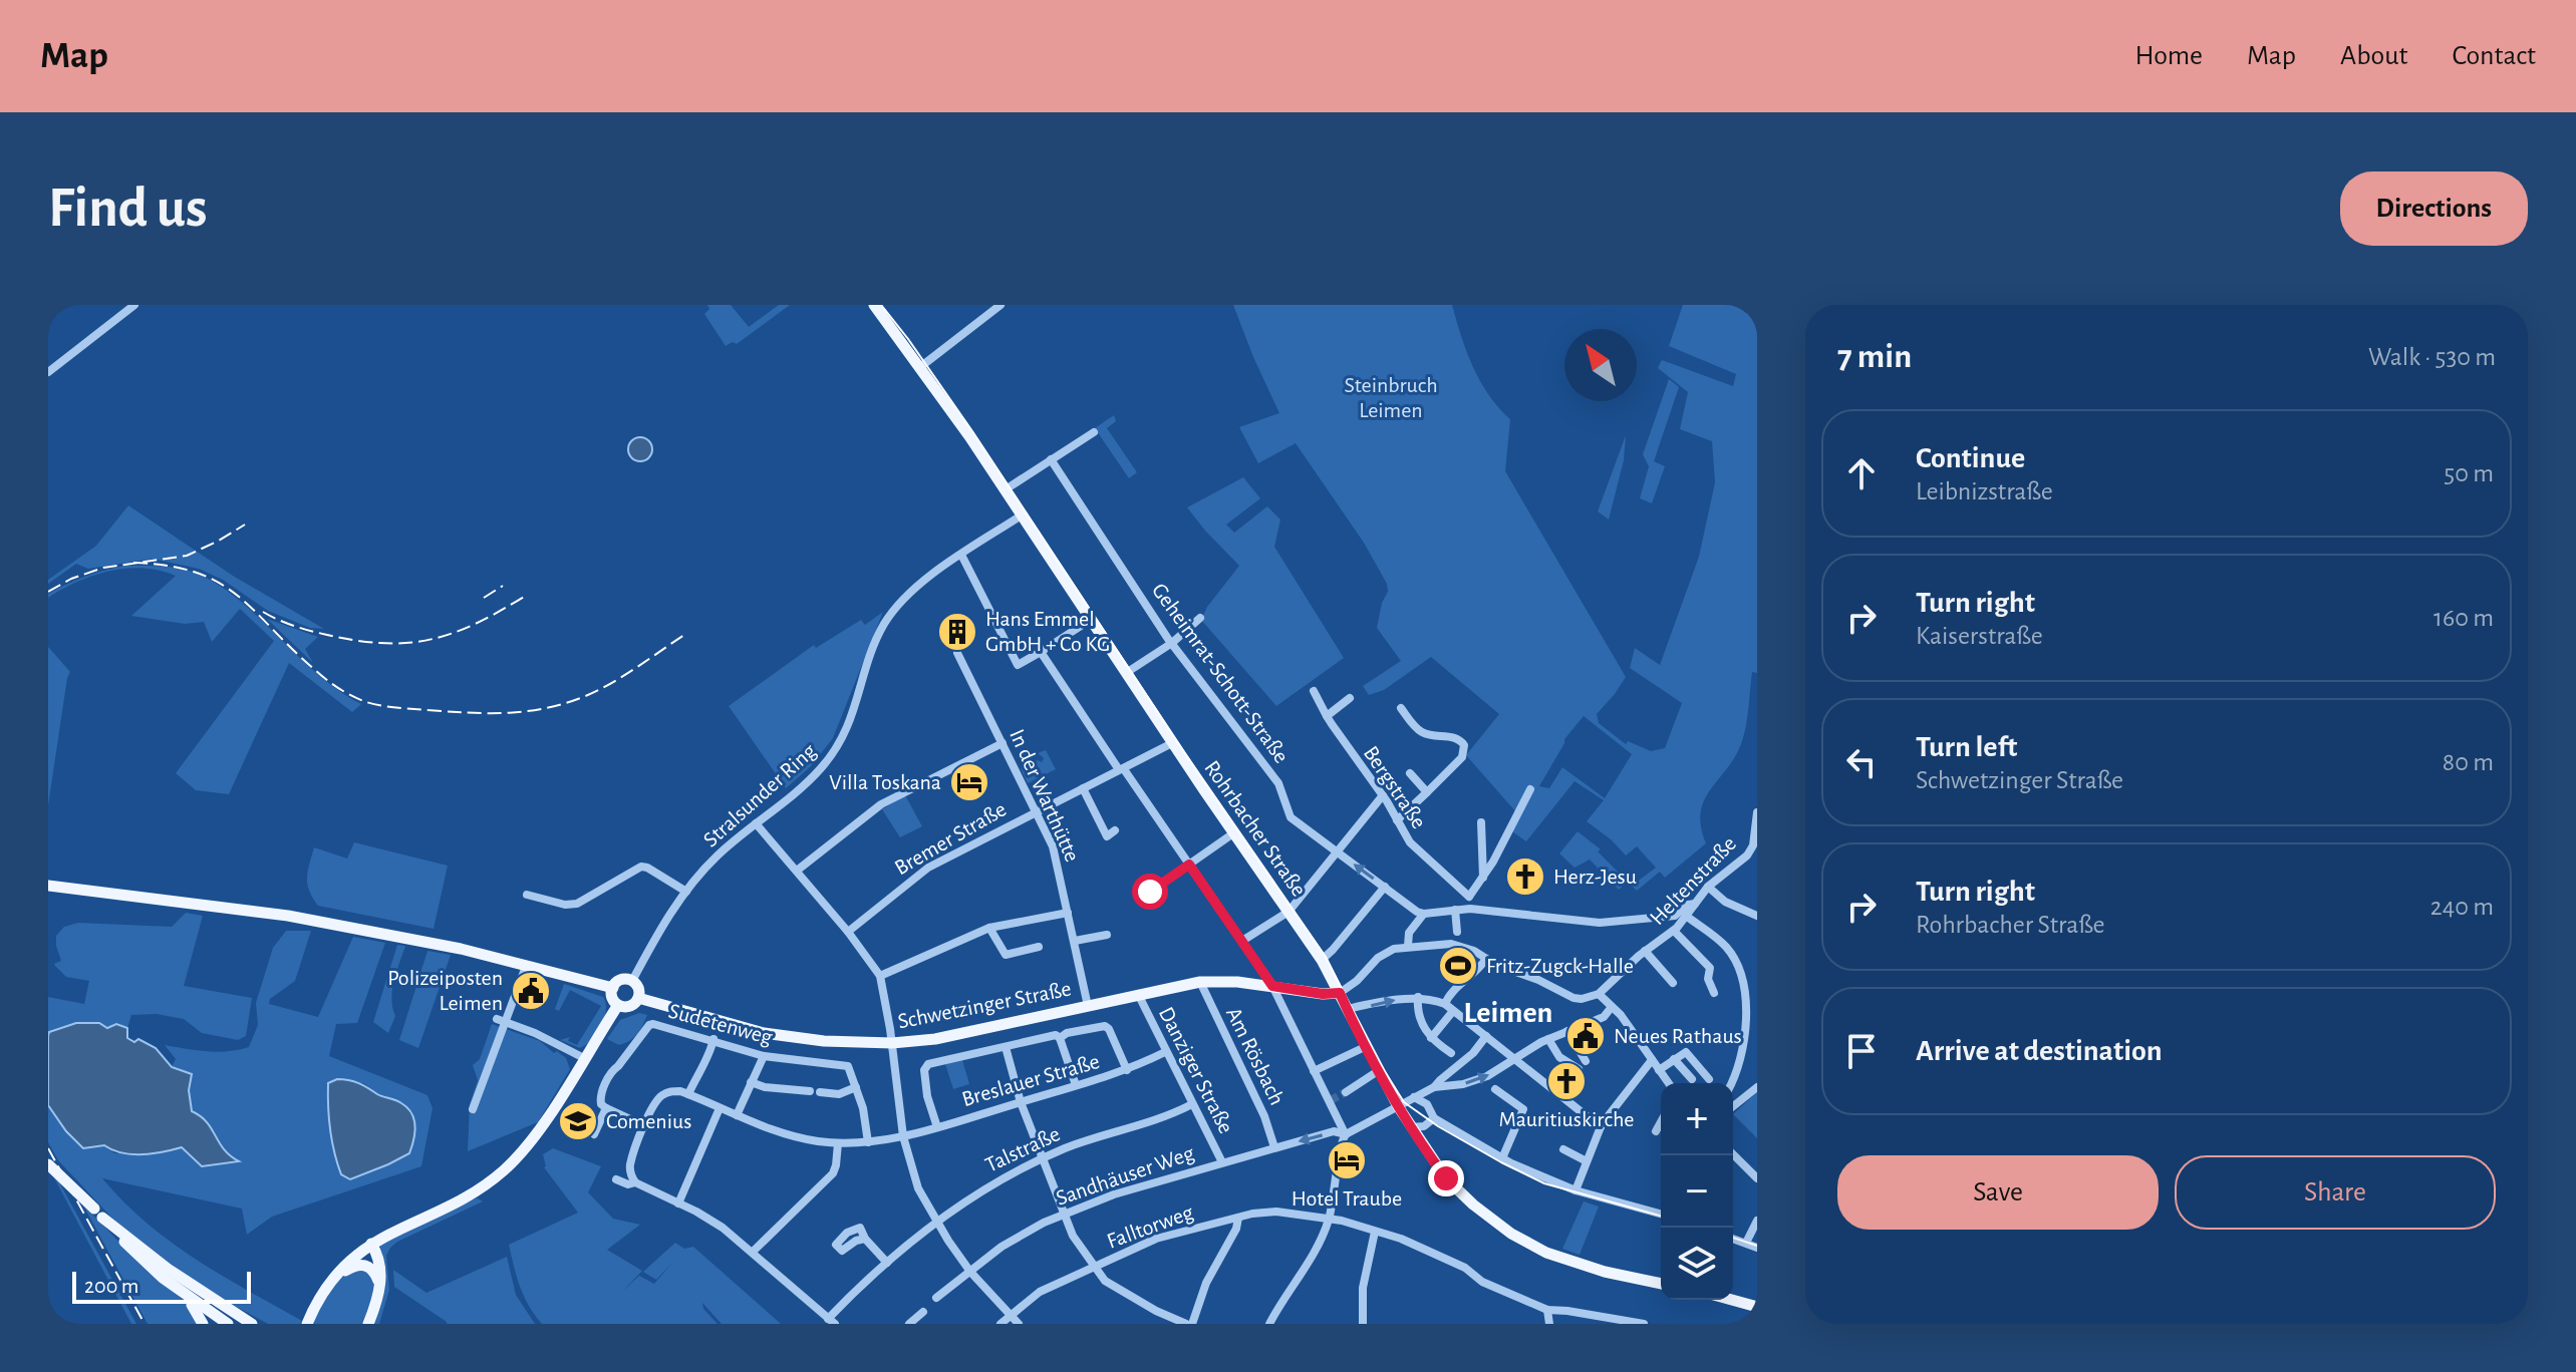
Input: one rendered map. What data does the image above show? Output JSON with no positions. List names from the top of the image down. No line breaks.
{"streets":{"main road":["Rohrbacher Straße","Schwetzinger Straße"],"street":["Geheimrat-Schott-Straße","Bergstraße","Stralsunder Ring","In der Warthütte","Bremer Straße","Heltenstraße","Sudetenweg","Am Rösbach","Danziger Straße","Breslauer Straße","Talstraße","Sandhäuser Weg","Falltorweg"]},"crossings":[["Stralsunder Ring","Rohrbacher Straße"],["Stralsunder Ring","Schwetzinger Straße"],["In der Warthütte","Bremer Straße"],["In der Warthütte","Schwetzinger Straße"],["Rohrbacher Straße","Bremer Straße"],["Rohrbacher Straße","Schwetzinger Straße"],["Schwetzinger Straße","Am Rösbach"],["Schwetzinger Straße","Danziger Straße"],["Am Rösbach","Sandhäuser Weg"],["Danziger Straße","Breslauer Straße"],["Danziger Straße","Talstraße"],["Danziger Straße","Sandhäuser Weg"]],"districts":["Leimen"],"parks":["Steinbruch Leimen"],"places":{"building":["Hans Emmel GmbH + Co KG"],"hotel":["Villa Toskana","Hotel Traube"],"church":["Herz-Jesu","Mauritiuskirche"],"sports":["Fritz-Zugck-Halle"],"public building":["Polizeiposten Leimen","Neues Rathaus"],"school or university":["Comenius"]},"scale_bar":"200 m","north":"top left","page":{"header":"Map","nav":["Home","Map","About","Contact"],"buttons":["Directions",["Save","Share"]],"title":"Find us","heading":["7 min","Walk · 530 m"],"list":[["Continue","Leibnizstraße","50 m"],["Turn right","Kaiserstraße","160 m"],["Turn left","Schwetzinger Straße","80 m"],["Turn right","Rohrbacher Straße","240 m"],"Arrive at destination"],"map_buttons":["+","−"],"scale":"200 m"}}
